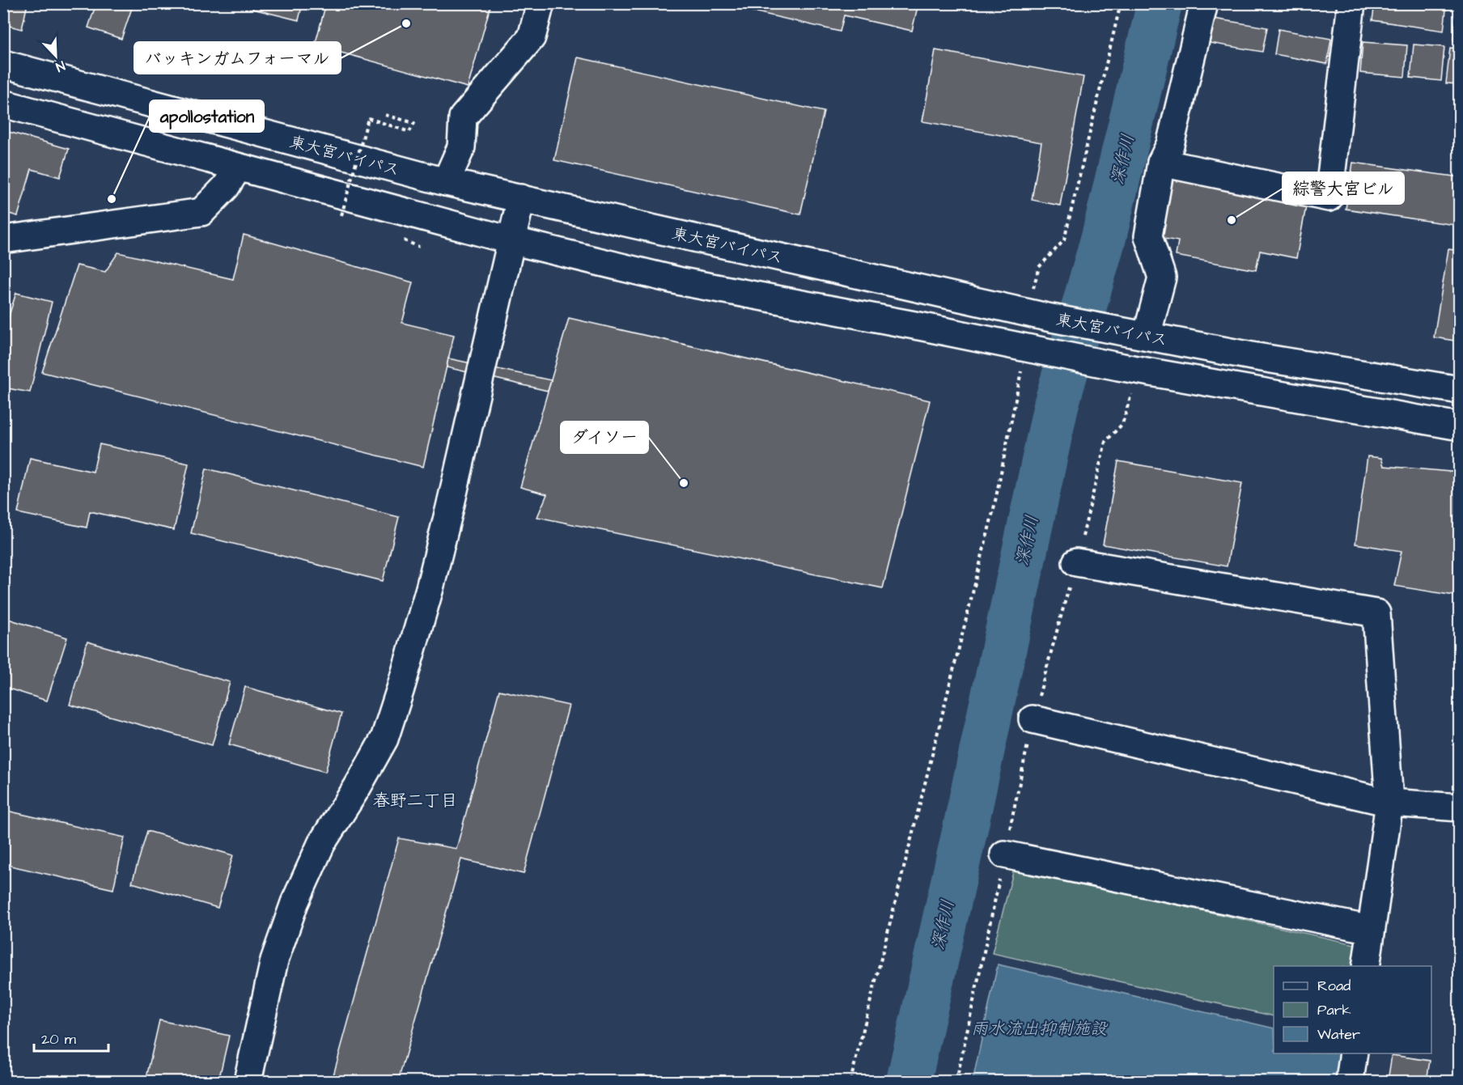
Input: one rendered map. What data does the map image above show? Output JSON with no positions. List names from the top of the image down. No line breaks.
{"streets":{"main road":["東大宮バイパス"]},"districts":["春野二丁目"],"water":["深作川","雨水流出抑制施設"],"places":["バッキンガムフォーマル","apollostation","綜警大宮ビル","ダイソー"],"legend":["Road","Park","Water"],"scale_bar":"20 m","north":"bottom right"}
